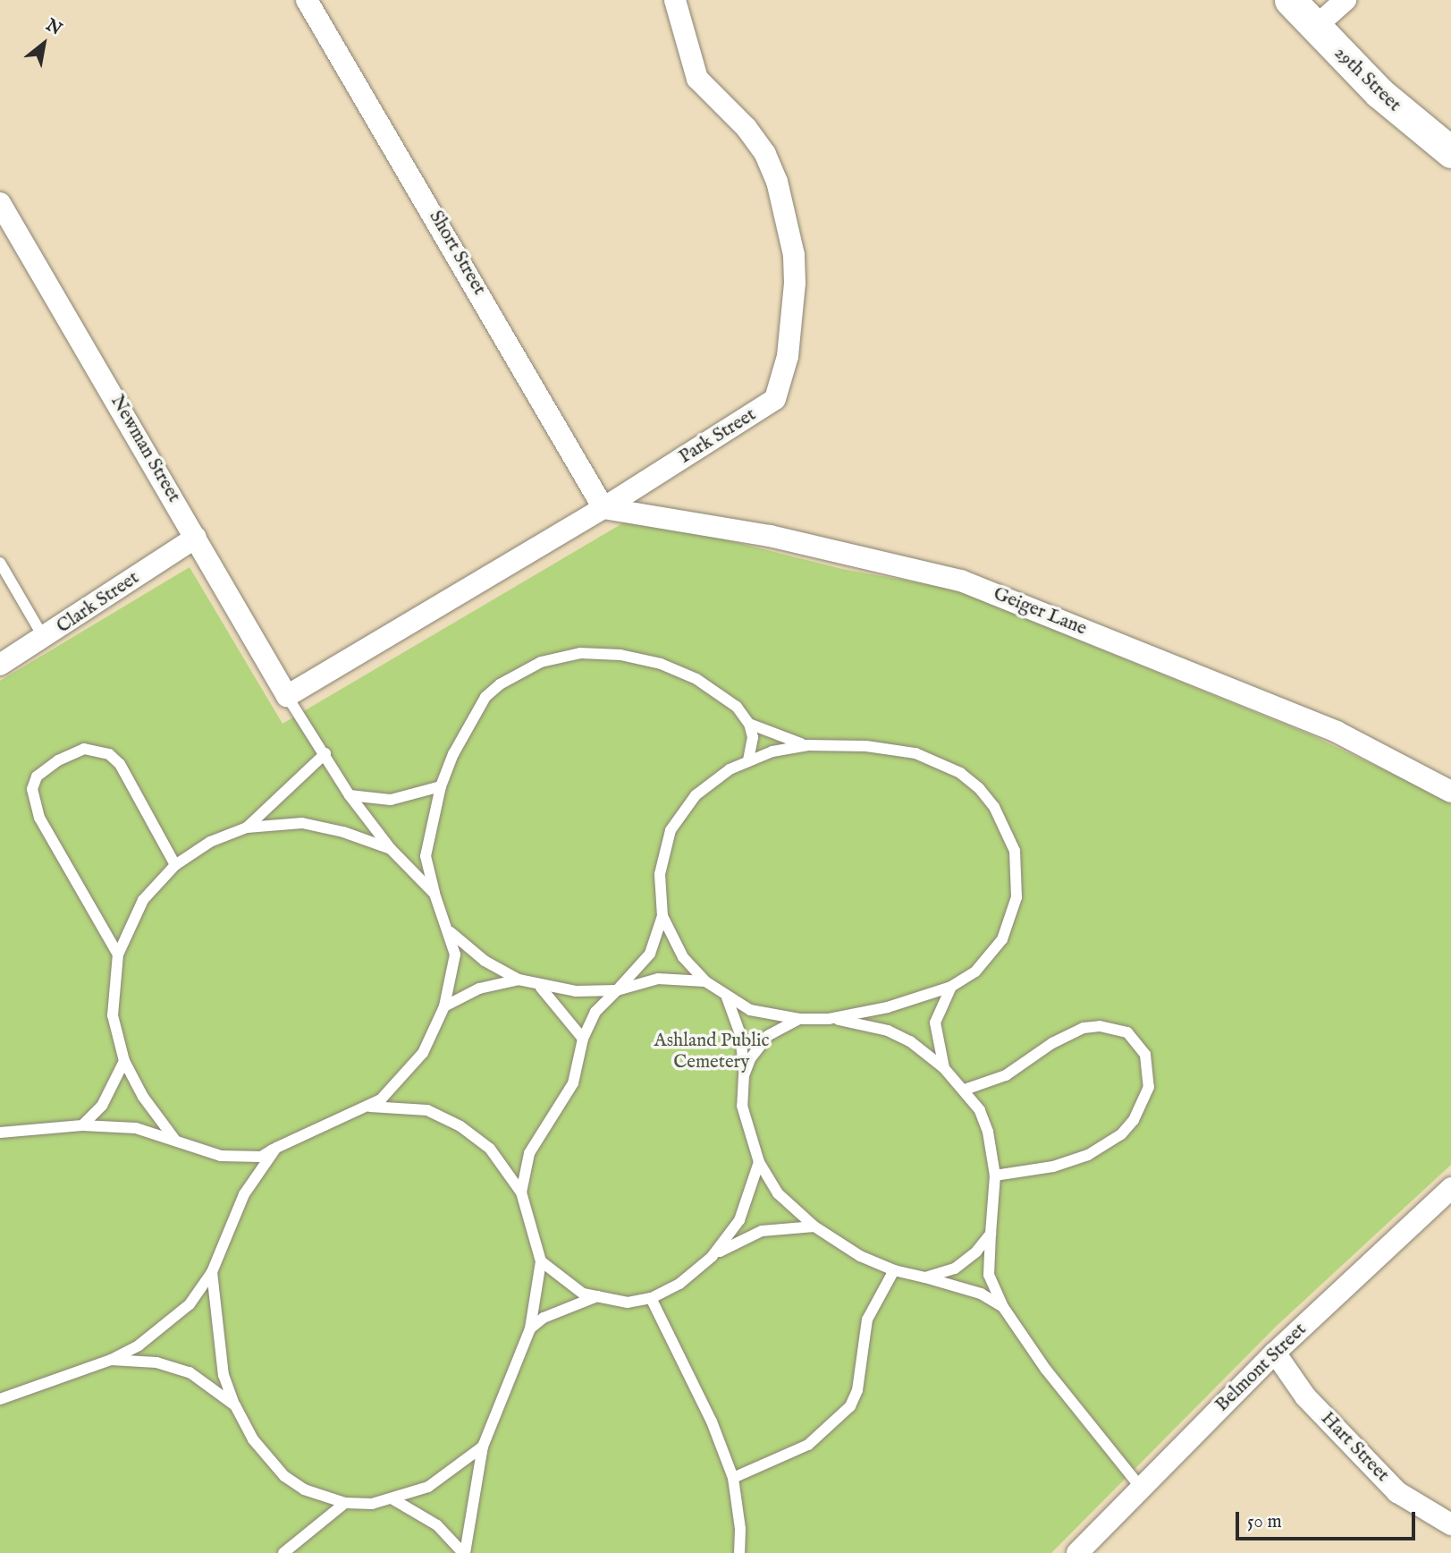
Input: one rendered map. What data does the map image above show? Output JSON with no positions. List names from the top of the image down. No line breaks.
{"streets":{"street":["29th Street","Short Street","Park Street","Newman Street","Clark Street","Geiger Lane","Belmont Street","Hart Street"]},"crossings":[["Short Street","Park Street"],["Short Street","Geiger Lane"],["Park Street","Newman Street"],["Park Street","Geiger Lane"],["Newman Street","Clark Street"],["Belmont Street","Hart Street"]],"parks":["Ashland Public Cemetery"],"scale_bar":"50 m","north":"top right"}
